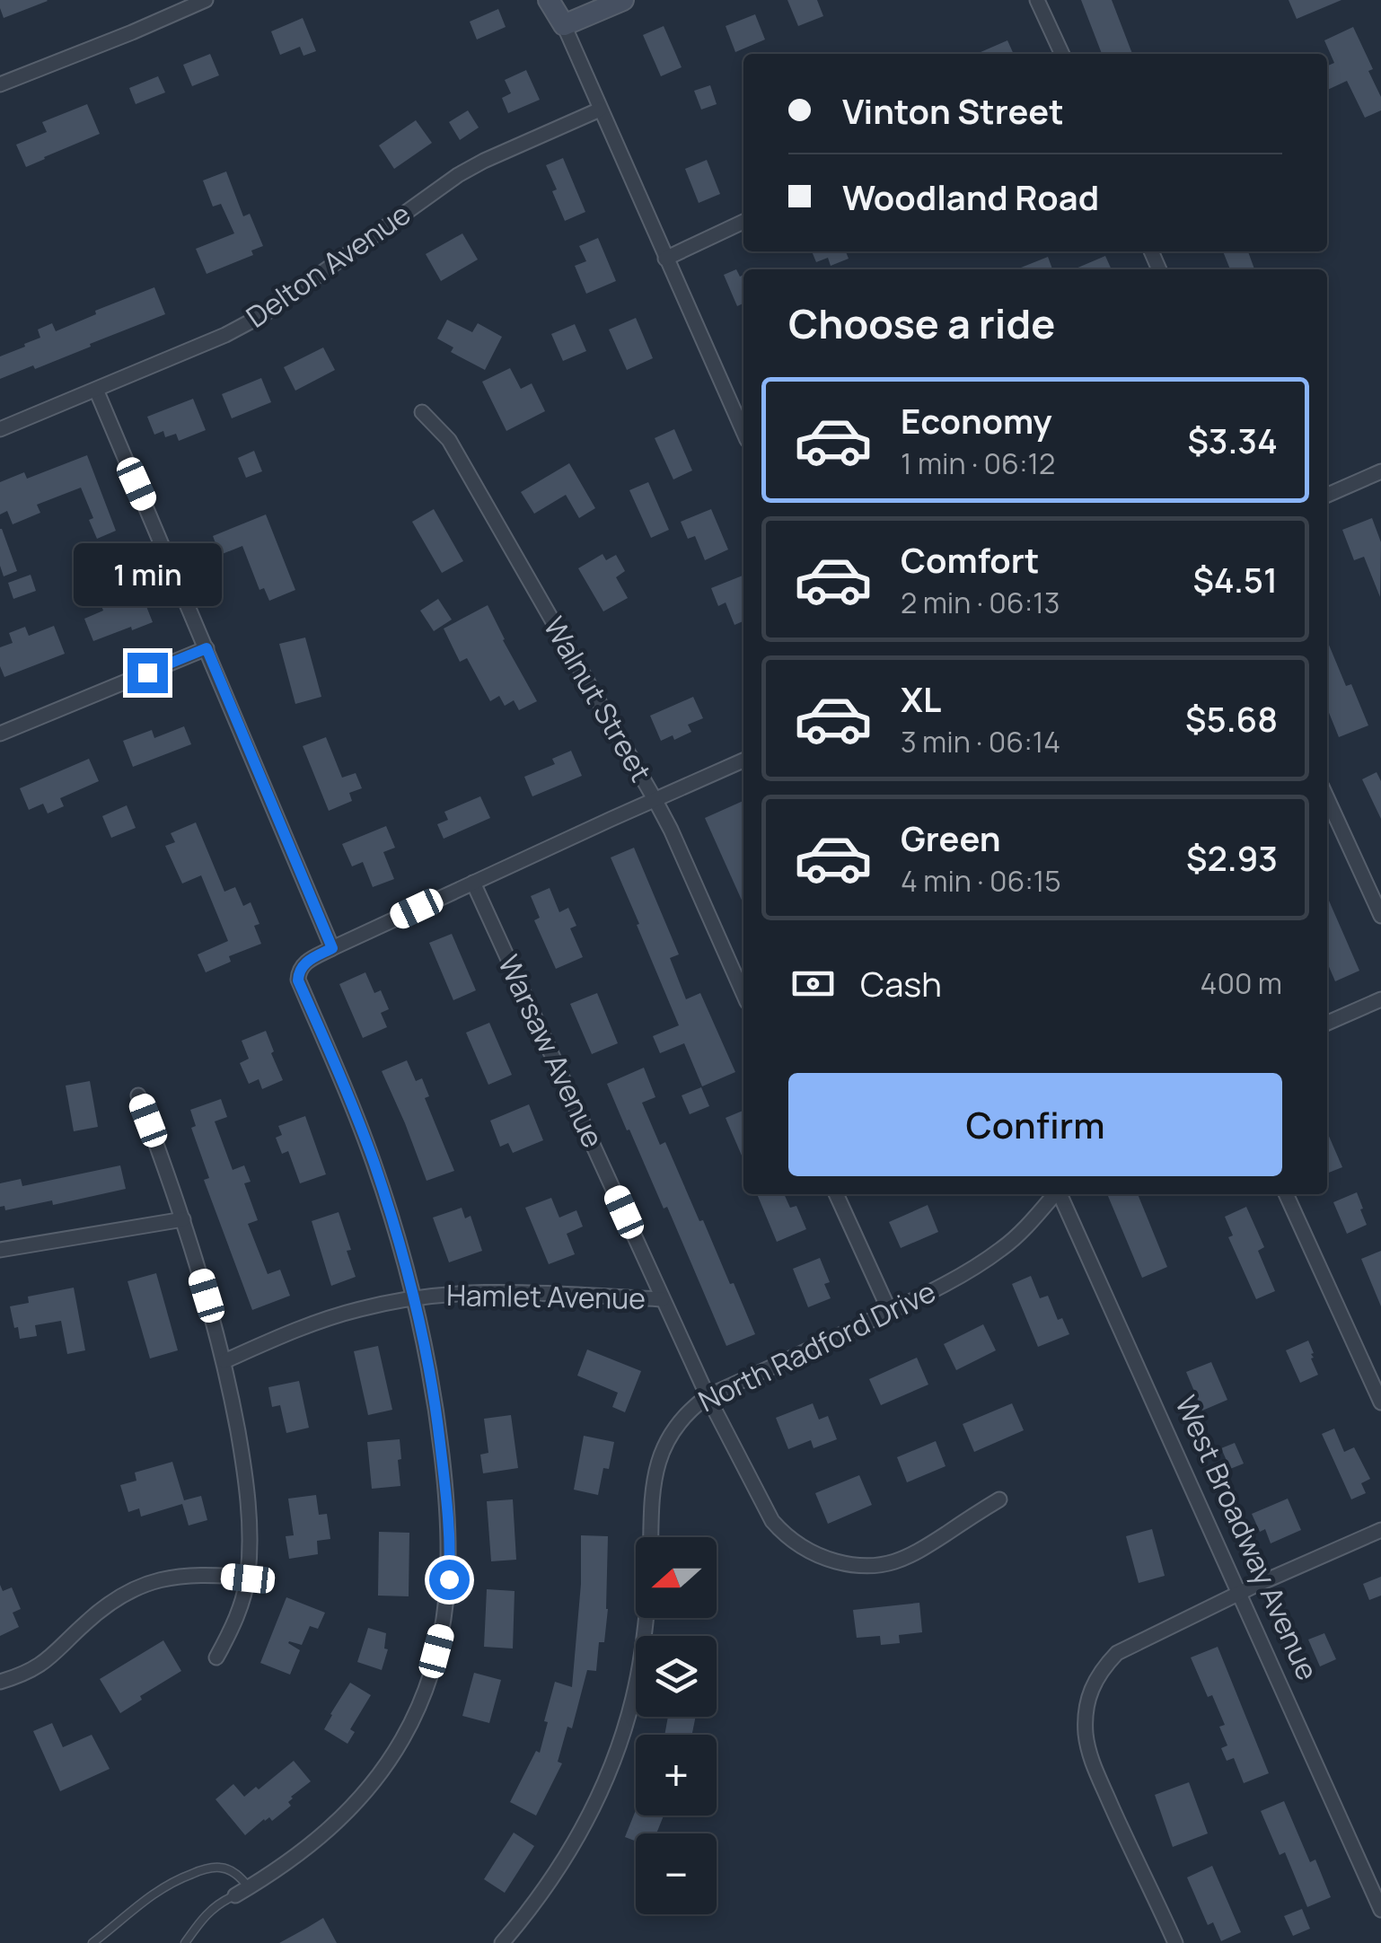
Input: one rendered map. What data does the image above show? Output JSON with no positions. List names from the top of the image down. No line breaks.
{"streets":{"street":["Delton Avenue","Walnut Street","Warsaw Avenue","Hamlet Avenue","North Radford Drive","West Broadway Avenue"]},"crossings":[["Warsaw Avenue","Hamlet Avenue"],["Warsaw Avenue","North Radford Drive"]],"north":"left","page":{"banner":["Vinton Street","Woodland Road"],"heading":"Choose a ride","list":[{"name":"Economy","note":"1 min · 06:12","value":"$3.34"},{"name":"Comfort","note":"2 min · 06:13","value":"$4.51"},{"name":"XL","note":"3 min · 06:14","value":"$5.68"},{"name":"Green","note":"4 min · 06:15","value":"$2.93"}],"bubble":"1 min","pay":["Cash","400 m"],"buttons":"Confirm","map_buttons":["+","−"]}}
